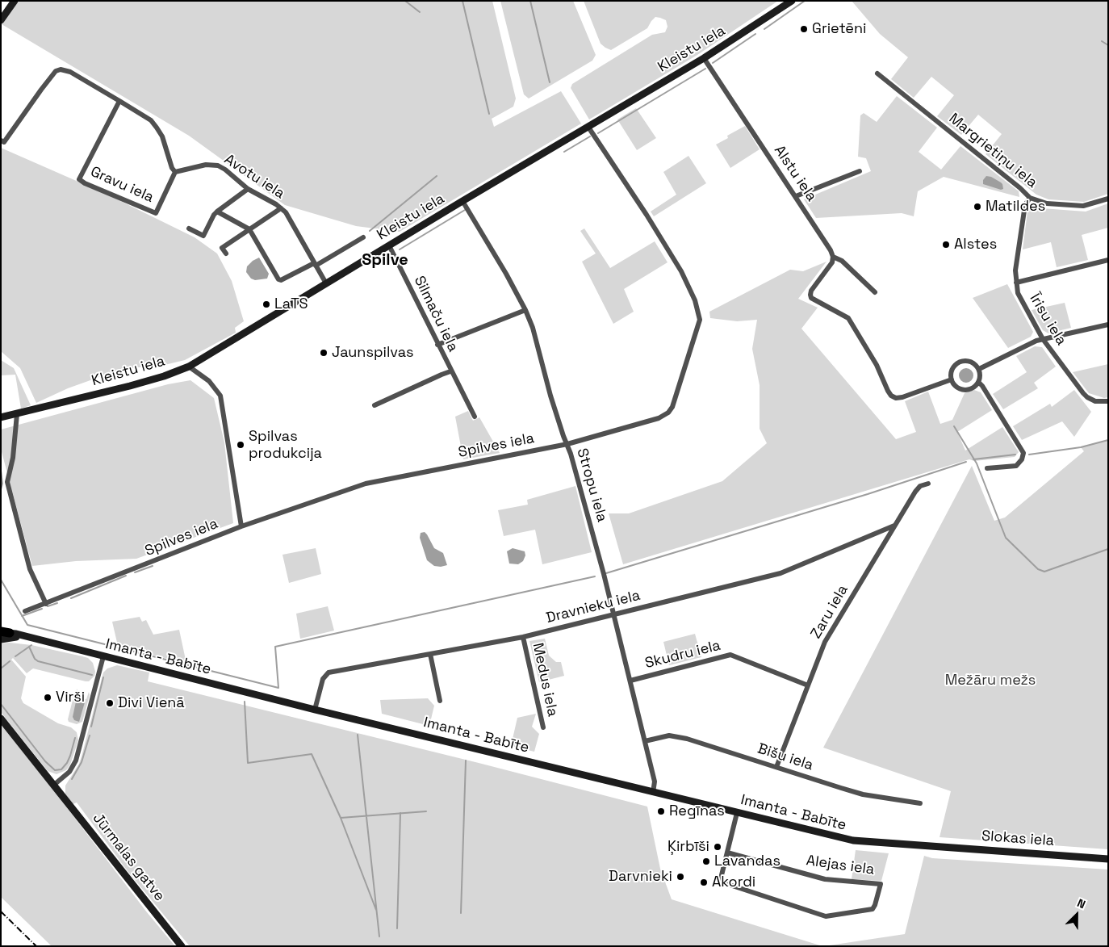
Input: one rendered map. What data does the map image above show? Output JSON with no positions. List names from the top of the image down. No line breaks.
{"streets":{"main road":["Kleistu iela","Imanta - Babīte","Slokas iela","Jūrmalas gatve"],"street":["Margrietiņu iela","Alstu iela","Avotu iela","Gravu iela","Silmaču iela","Īrisu iela","Spilves iela","Stropu iela","Dravnieku iela","Zaru iela","Skudru iela","Medus iela","Bišu iela","Alejas iela"]},"crossings":[["Kleistu iela","Alstu iela"],["Kleistu iela","Avotu iela"],["Kleistu iela","Silmaču iela"],["Kleistu iela","Spilves iela"],["Kleistu iela","Stropu iela"],["Margrietiņu iela","Īrisu iela"],["Avotu iela","Gravu iela"],["Spilves iela","Stropu iela"],["Stropu iela","Dravnieku iela"],["Stropu iela","Skudru iela"],["Stropu iela","Imanta - Babīte"],["Stropu iela","Bišu iela"],["Dravnieku iela","Zaru iela"],["Dravnieku iela","Imanta - Babīte"],["Dravnieku iela","Medus iela"],["Zaru iela","Skudru iela"],["Zaru iela","Bišu iela"],["Imanta - Babīte","Slokas iela"]],"districts":["Spilve"],"parks":["Mežāru mežs"],"places":["Grietēni","Matildes","Alstes","LaTS","Jaunspilvas","Spilvas produkcija","Virši","Divi Vienā","Regīnas","Ķirbīši","Lavandas","Darvnieki","Akordi"],"north":"top right"}
